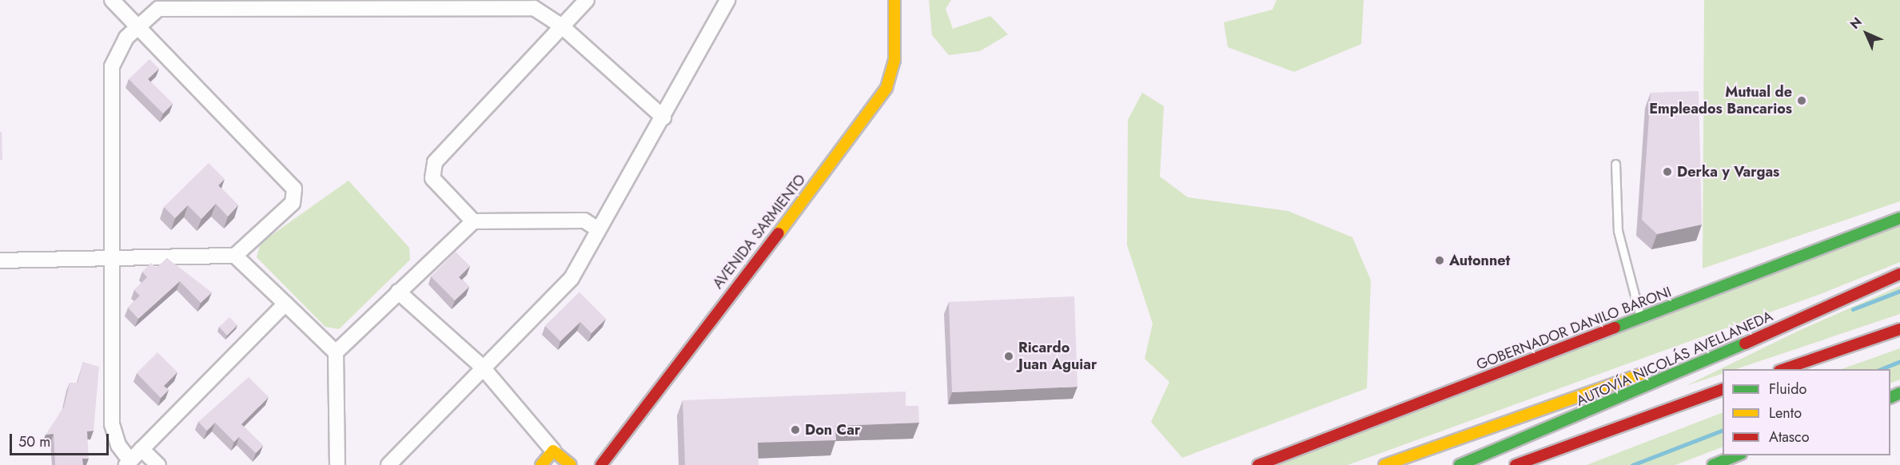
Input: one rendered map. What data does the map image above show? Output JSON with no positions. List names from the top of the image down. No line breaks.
{"streets":{"main road":["AVENIDA SARMIENTO","GOBERNADOR DANILO BARONI","AUTOVÍA NICOLÁS AVELLANEDA"]},"places":["Mutual de Empleados Bancarios","Derka y Vargas","Autonnet","Ricardo Juan Aguiar","Don Car"],"legend":["Fluido","Lento","Atasco"],"scale_bar":"50 m","north":"top left"}
